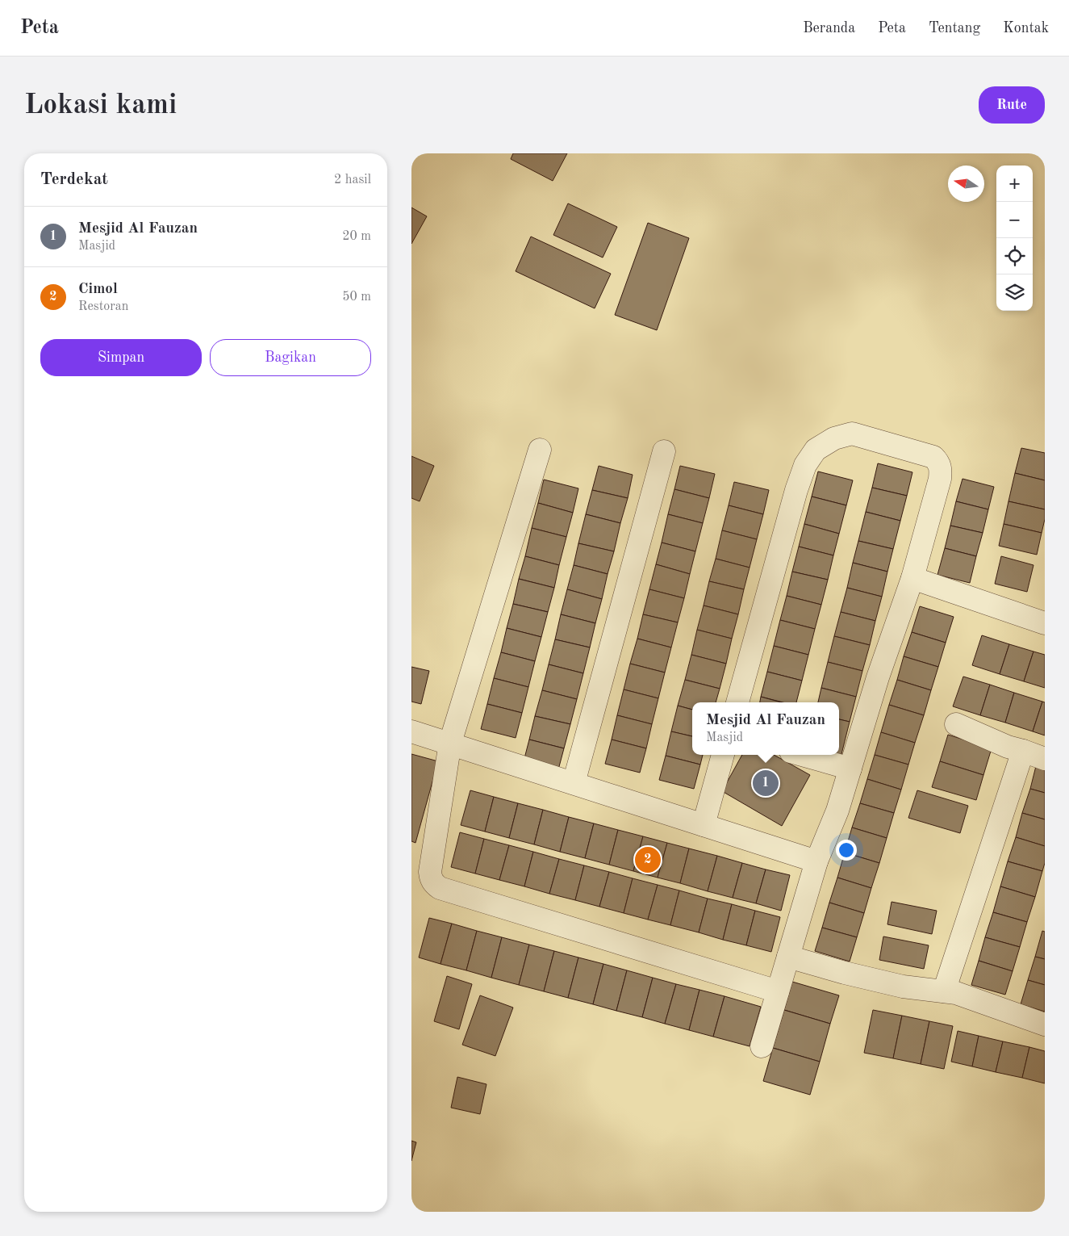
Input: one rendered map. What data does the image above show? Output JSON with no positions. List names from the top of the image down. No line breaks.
{"north":"left","page":{"header":"Peta","nav":["Beranda","Peta","Tentang","Kontak"],"buttons":["Rute",["Simpan","Bagikan"]],"title":"Lokasi kami","heading":["Terdekat","2 hasil"],"map_buttons":["+","−"],"list":[{"mark":"1","name":"Mesjid Al Fauzan","note":"Masjid","value":"20 m"},{"mark":"2","name":"Cimol","note":"Restoran","value":"50 m"}],"popup":["Mesjid Al Fauzan","Masjid"],"pins":["1","2"]}}
